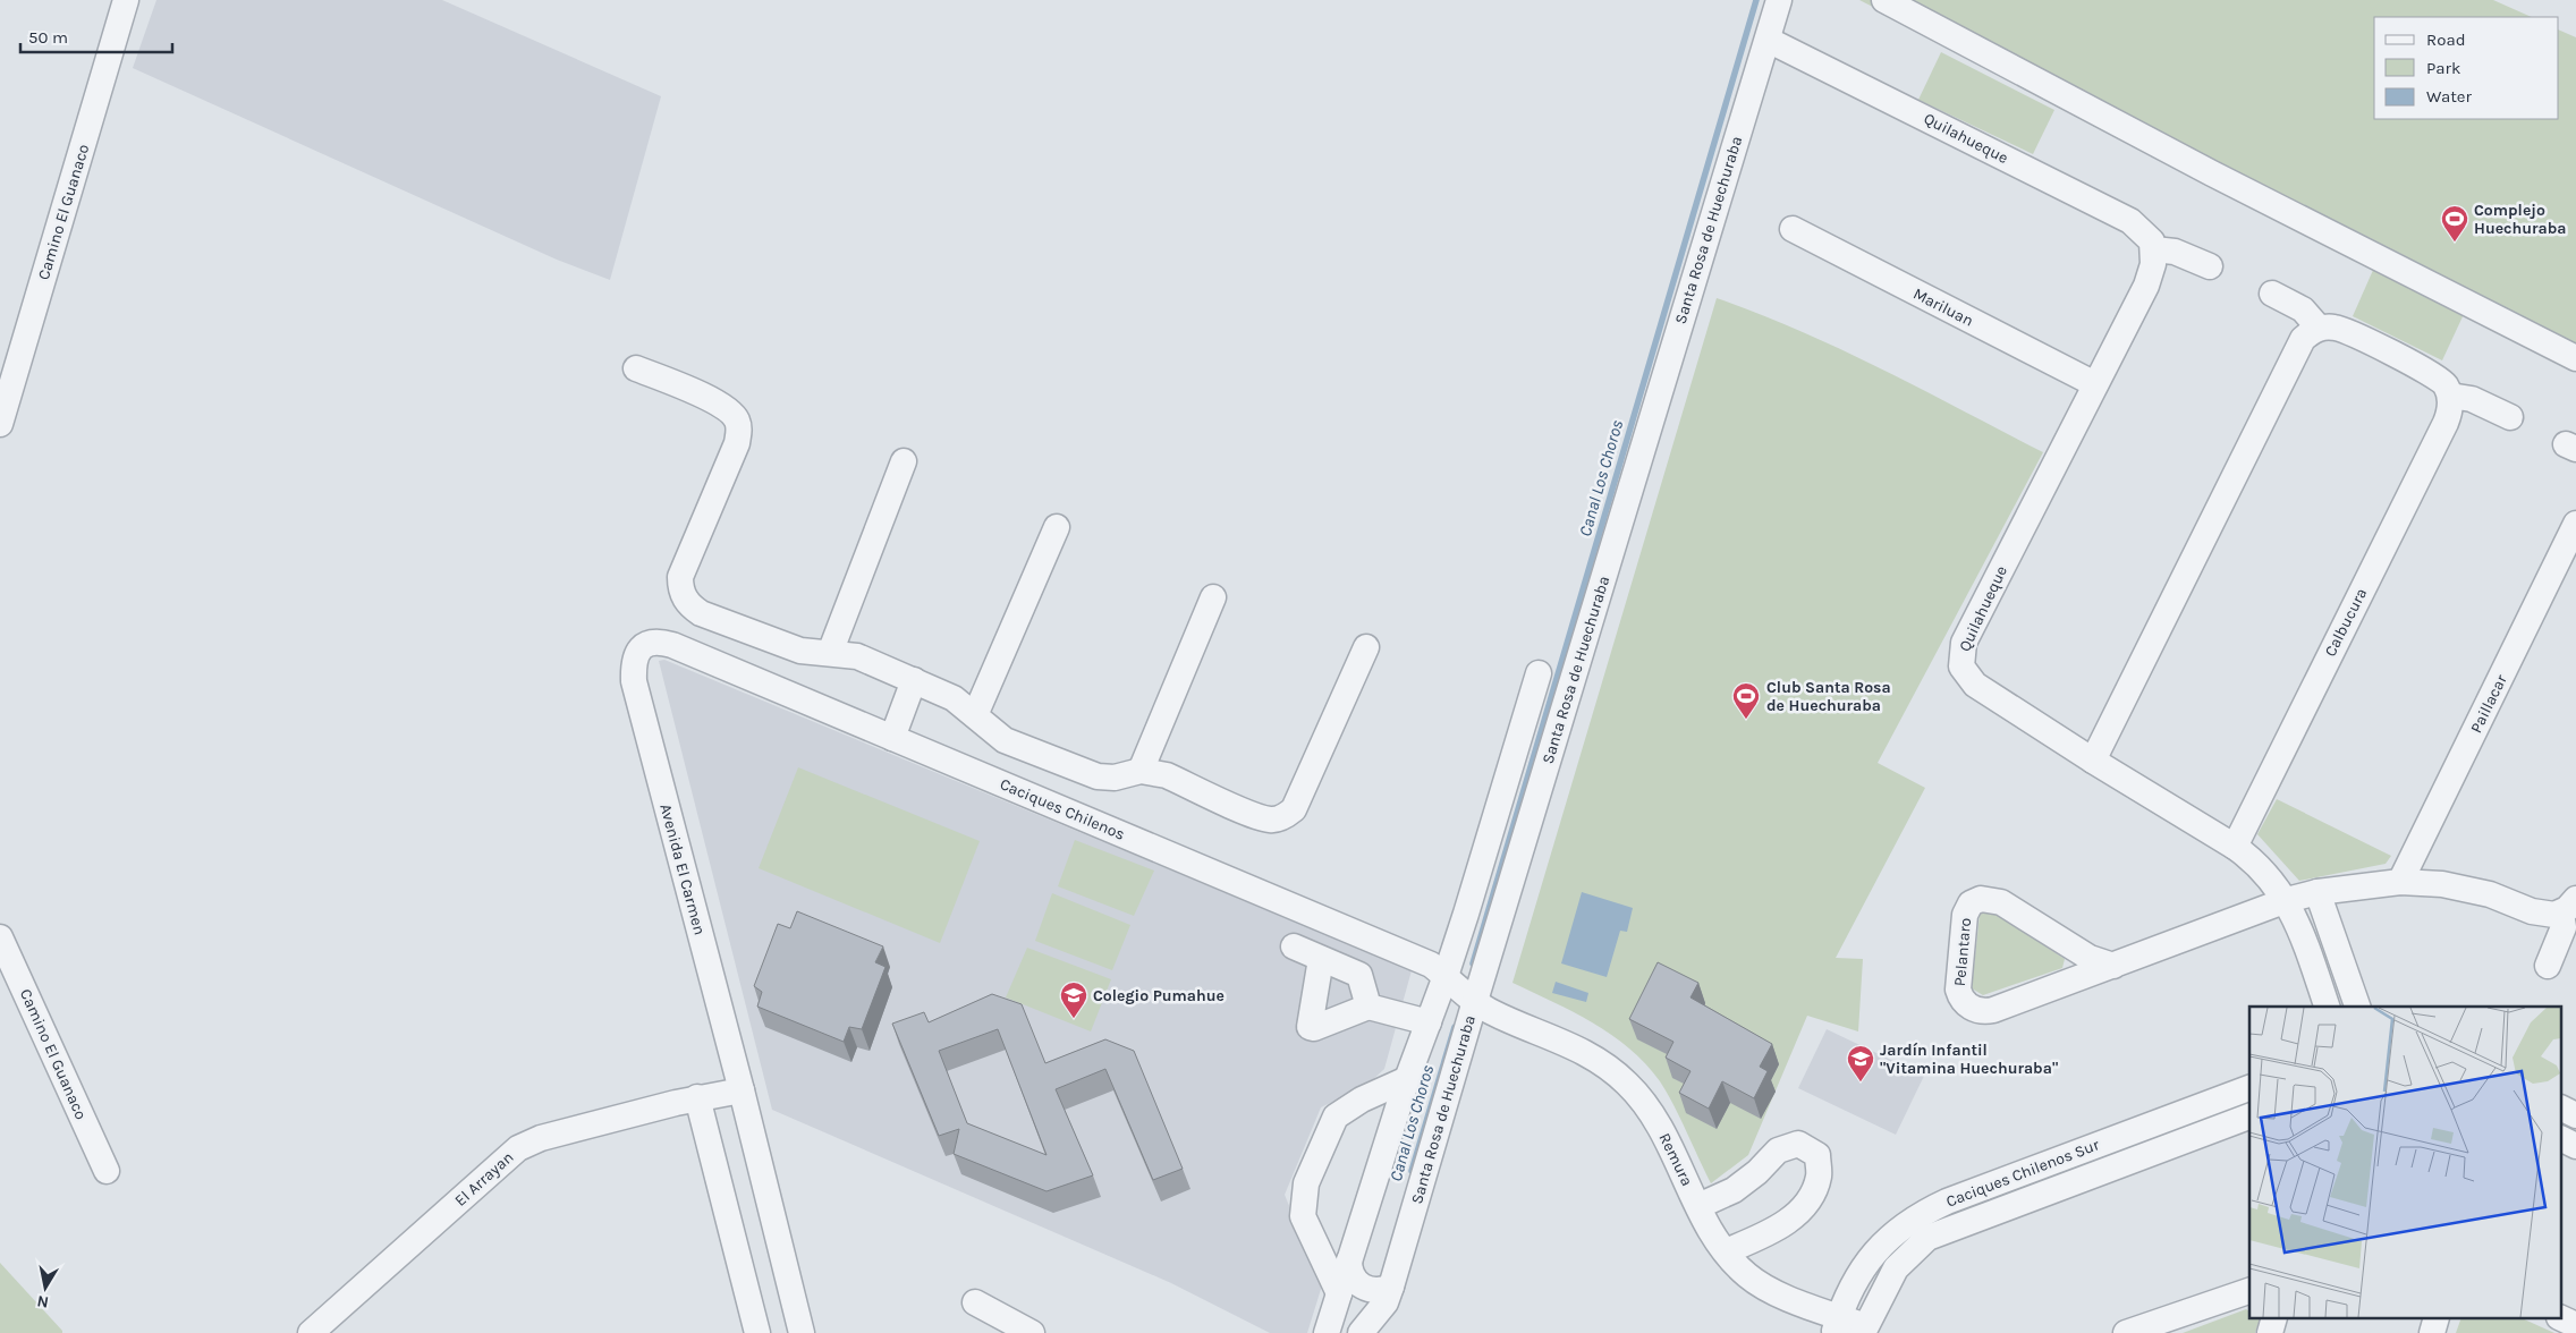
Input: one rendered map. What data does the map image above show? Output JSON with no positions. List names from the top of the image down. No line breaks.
{"streets":{"street":["Quilahueque","Camino El Guanaco","Santa Rosa de Huechuraba","Mariluan","Calbucura","Paillacar","Caciques Chilenos","Avenida El Carmen","Pelantaro","Remura","Caciques Chilenos Sur","El Arrayan"]},"crossings":[["Quilahueque","Santa Rosa de Huechuraba"],["Quilahueque","Mariluan"],["Quilahueque","Calbucura"],["Quilahueque","Pelantaro"],["Santa Rosa de Huechuraba","Caciques Chilenos"],["Santa Rosa de Huechuraba","Remura"],["Caciques Chilenos","Avenida El Carmen"],["Caciques Chilenos","Remura"],["Remura","Caciques Chilenos Sur"]],"water":["Canal Los Choros"],"places":{"sports":["Complejo Huechuraba","Club Santa Rosa de Huechuraba"],"school or university":["Colegio Pumahue","Jardín Infantil \"Vitamina Huechuraba\""]},"legend":["Road","Park","Water"],"scale_bar":"50 m","north":"bottom"}
